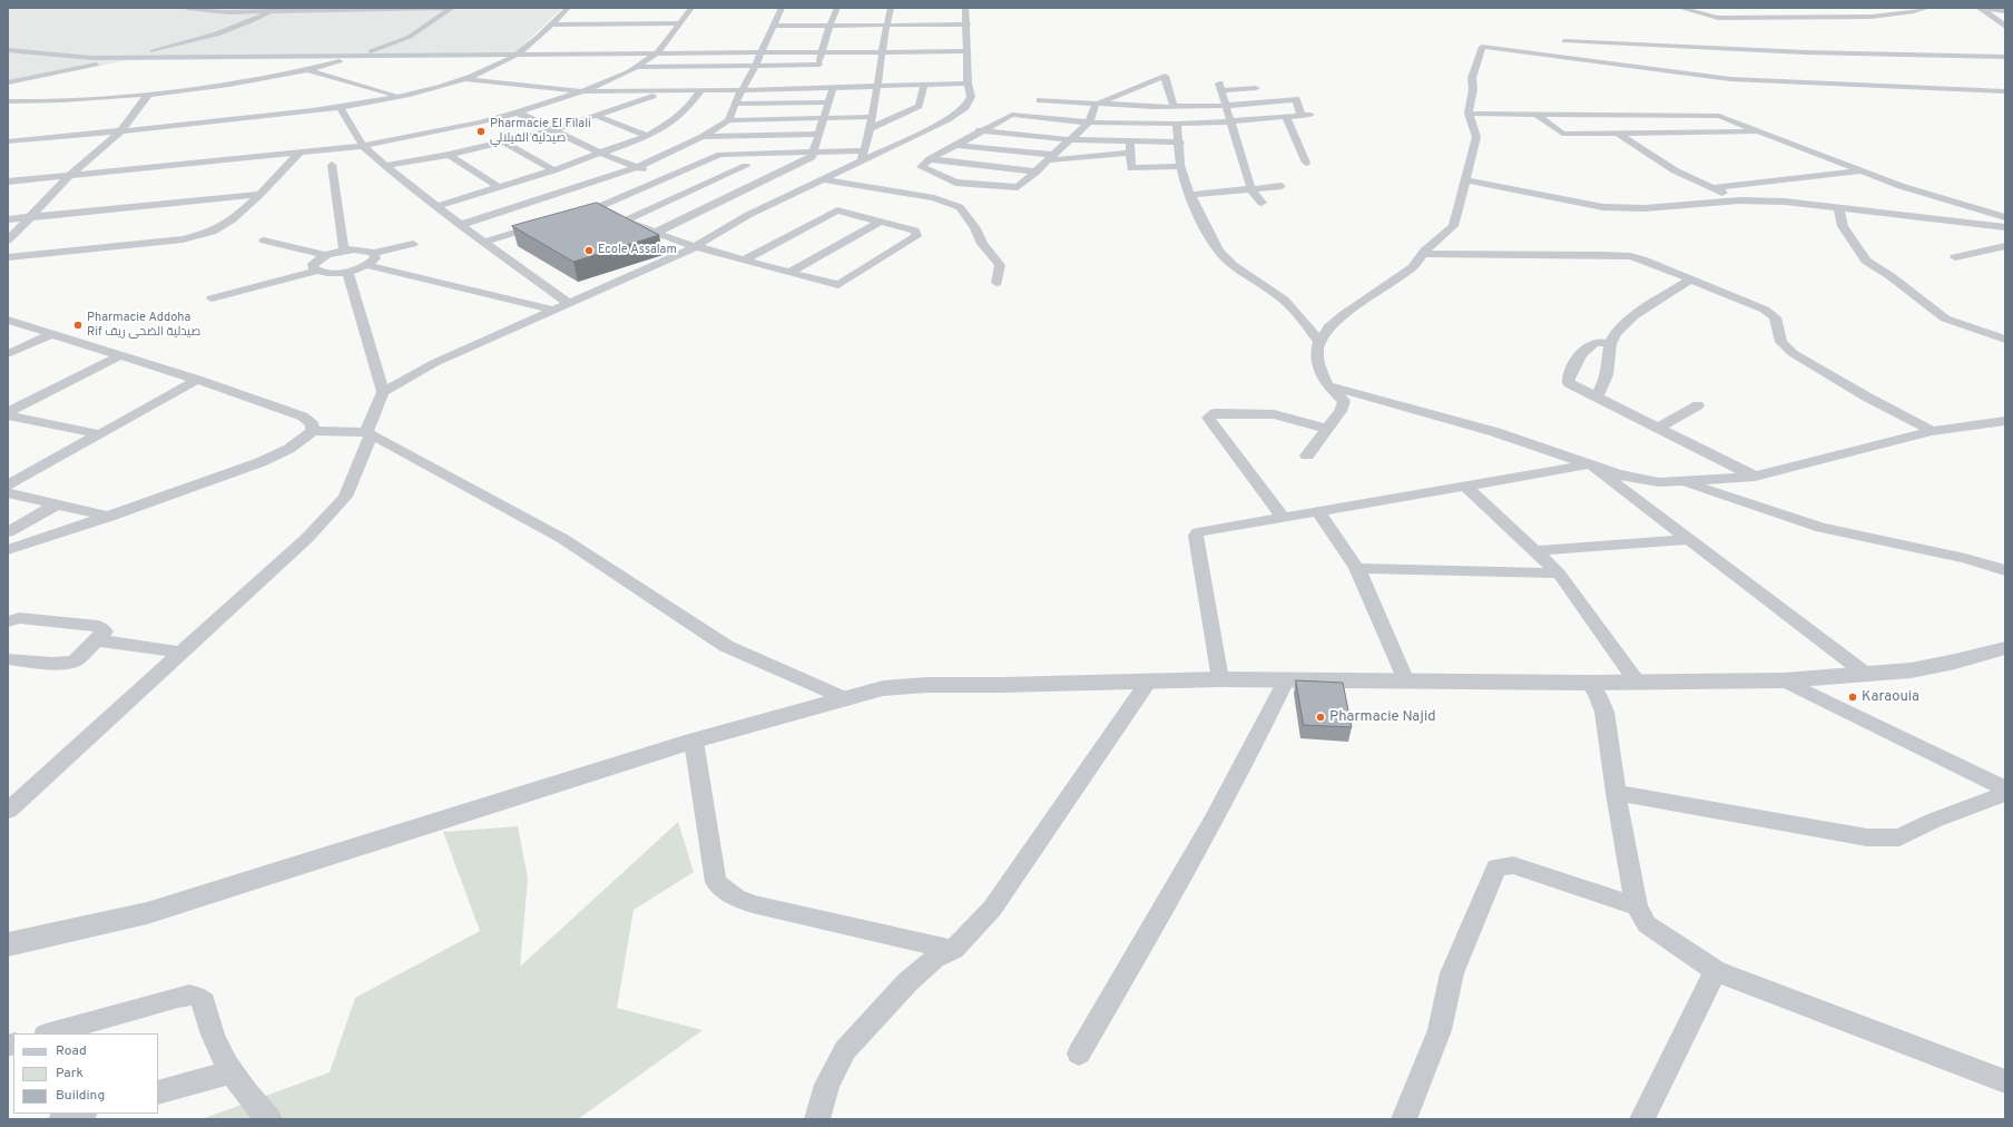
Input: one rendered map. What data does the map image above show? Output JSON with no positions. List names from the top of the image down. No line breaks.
{"places":["Pharmacie El Filali صيدلية الفيلالي","Ecole Assalam","Pharmacie Addoha Rif صيدلية الضحى ريف","Karaouia","Pharmacie Najid"],"legend":["Road","Park","Building"]}
